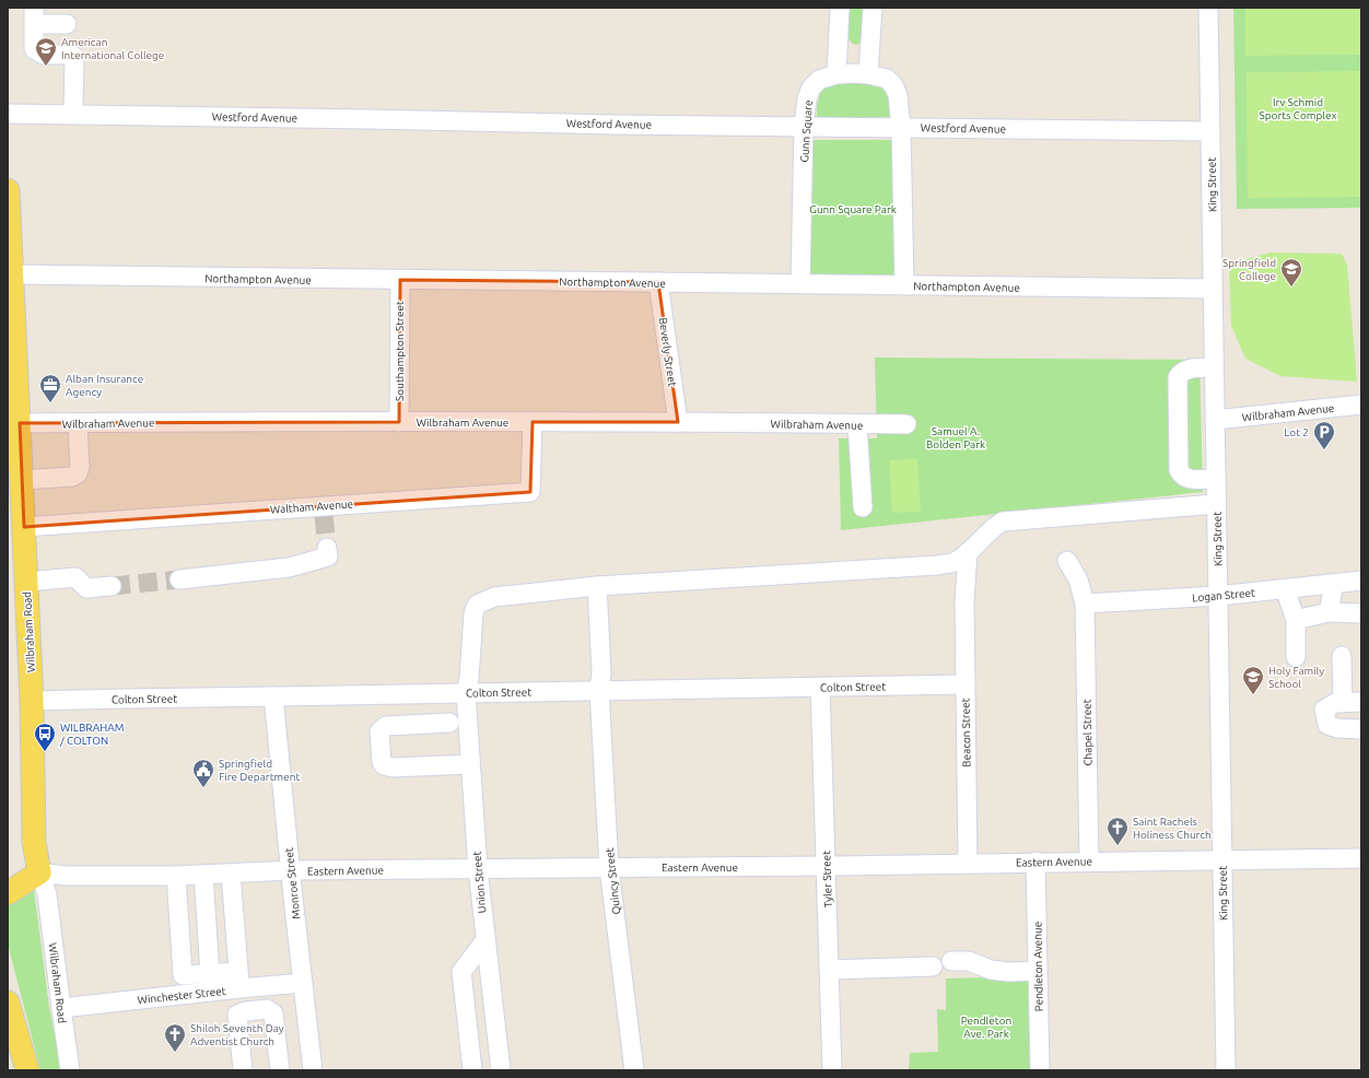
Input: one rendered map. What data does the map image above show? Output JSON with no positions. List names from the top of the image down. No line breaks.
{"streets":{"main road":["Wilbraham Road","Eastern Avenue"],"street":["Westford Avenue","Gunn Square","King Street","Northampton Avenue","Southampton Street","Beverly Street","Wilbraham Avenue","Waltham Avenue","Logan Street","Colton Street","Beacon Street","Chapel Street","Tyler Street","Quincy Street","Union Street","Monroe Street","Pendleton Avenue","Winchester Street"]},"crossings":[["Westford Avenue","Gunn Square"],["Westford Avenue","King Street"],["Gunn Square","Northampton Avenue"],["King Street","Northampton Avenue"],["King Street","Wilbraham Avenue"],["King Street","Logan Street"],["King Street","Eastern Avenue"],["Northampton Avenue","Southampton Street"],["Northampton Avenue","Beverly Street"],["Northampton Avenue","Wilbraham Road"],["Southampton Street","Wilbraham Avenue"],["Beverly Street","Wilbraham Avenue"],["Wilbraham Avenue","Waltham Avenue"],["Wilbraham Avenue","Wilbraham Road"],["Waltham Avenue","Wilbraham Road"],["Logan Street","Chapel Street"],["Wilbraham Road","Colton Street"],["Wilbraham Road","Eastern Avenue"],["Wilbraham Road","Winchester Street"],["Colton Street","Beacon Street"],["Colton Street","Tyler Street"],["Colton Street","Quincy Street"],["Colton Street","Union Street"],["Colton Street","Monroe Street"],["Beacon Street","Eastern Avenue"],["Chapel Street","Eastern Avenue"],["Eastern Avenue","Tyler Street"],["Eastern Avenue","Quincy Street"],["Eastern Avenue","Union Street"],["Eastern Avenue","Monroe Street"],["Eastern Avenue","Pendleton Avenue"],["Quincy Street","Union Street"],["Monroe Street","Winchester Street"]],"parks":["Irv Schmid Sports Complex","Gunn Square Park","Samuel A. Bolden Park","Pendleton Ave. Park"],"places":{"school or university":["American International College","Springfield College","Holy Family School"],"office":["Alban Insurance Agency"],"parking":["Lot 2"],"bus stop":["WILBRAHAM / COLTON"],"public building":["Springfield Fire Department"],"church":["Saint Rachels Holiness Church","Shiloh Seventh Day Adventist Church"]}}
